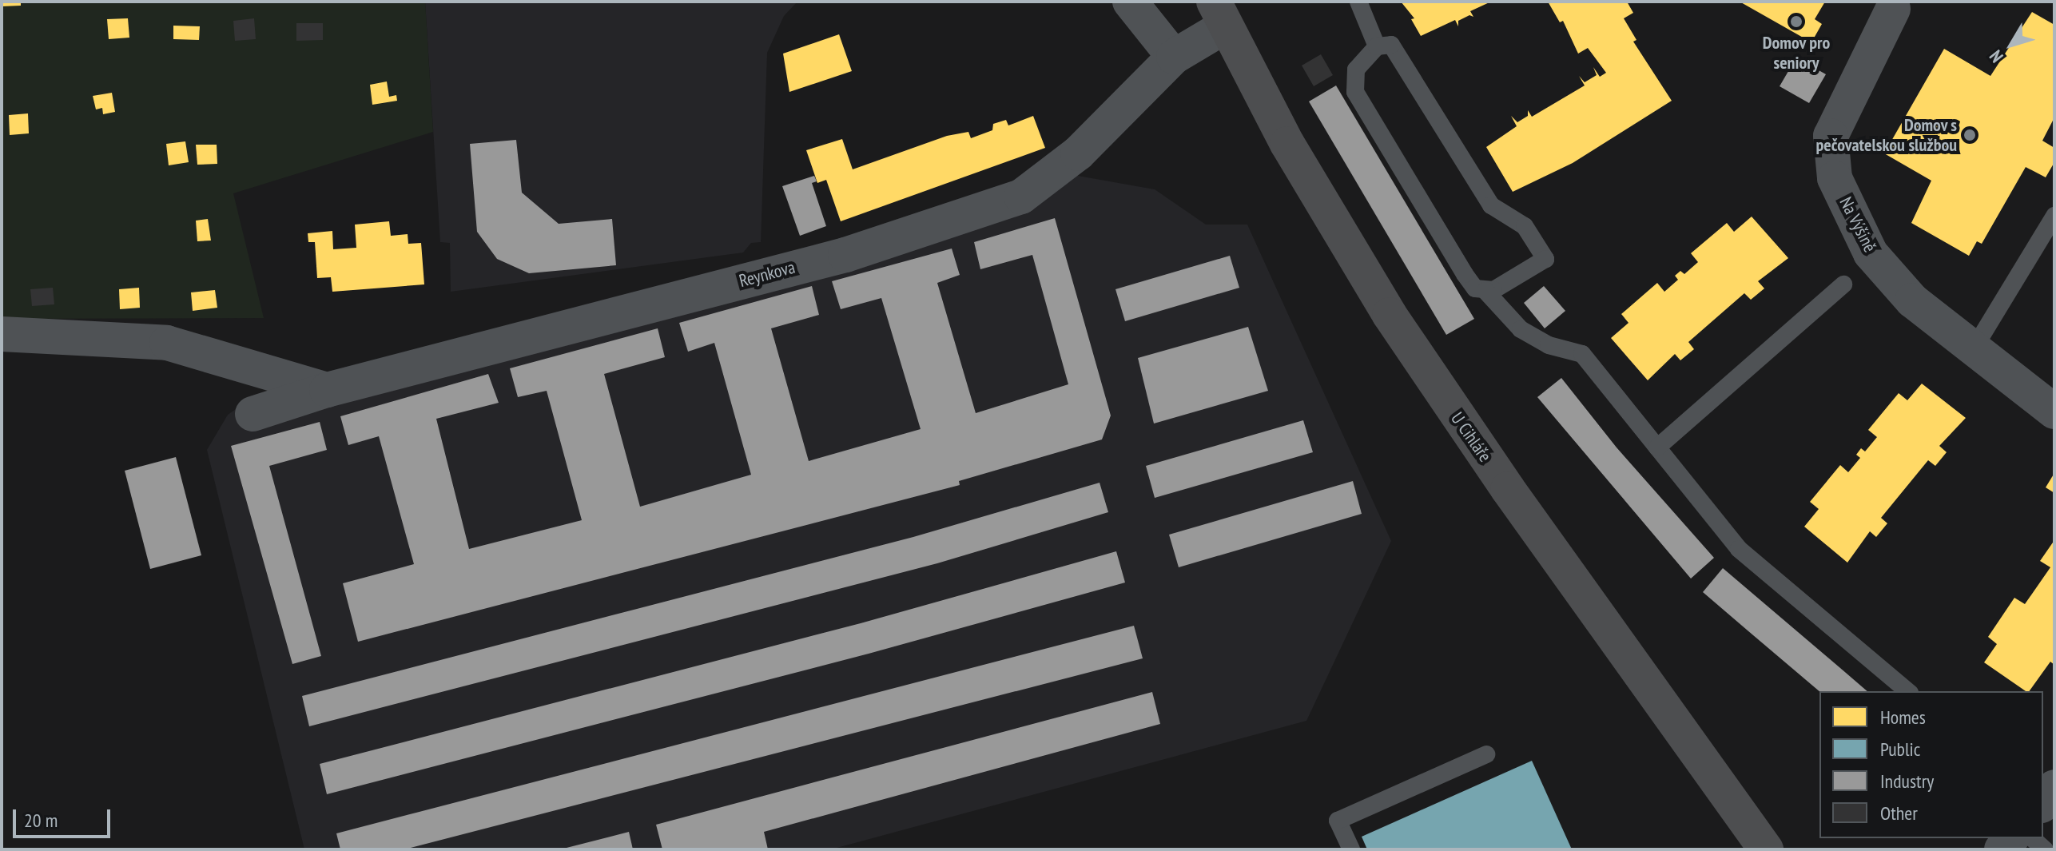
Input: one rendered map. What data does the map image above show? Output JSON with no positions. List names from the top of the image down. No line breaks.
{"streets":{"main road":["U Cihláře"],"street":["Na Výšině","Reynkova"]},"crossings":[["Reynkova","U Cihláře"]],"places":["Domov pro seniory","Domov s pečovatelskou službou"],"legend":["Homes","Public","Industry","Other"],"scale_bar":"20 m","north":"bottom left"}
